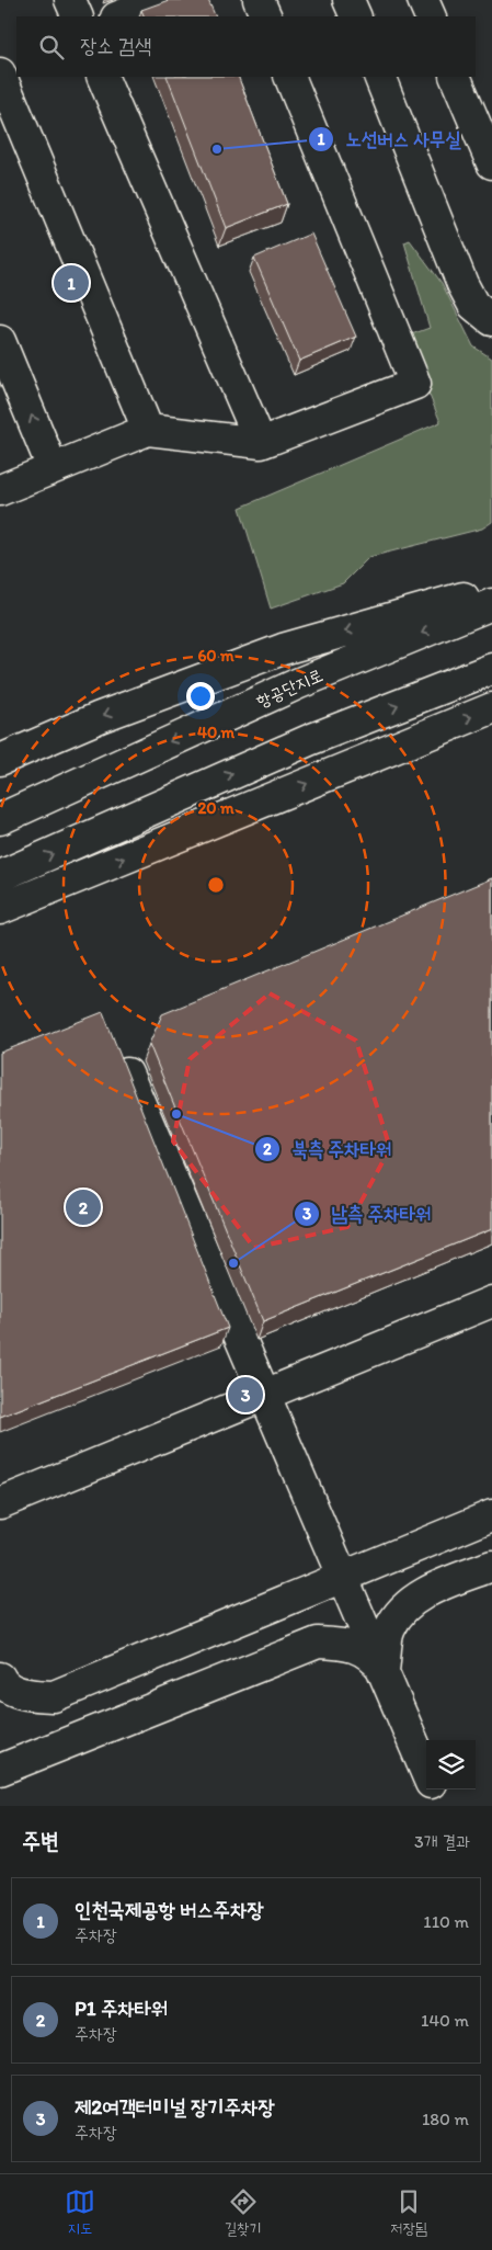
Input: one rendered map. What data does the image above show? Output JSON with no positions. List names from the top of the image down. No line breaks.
{"streets":{"street":["항공단지로"]},"places":["노선버스 사무실","북측 주차타워","남측 주차타워"],"page":{"search":"장소 검색","pins":["1","2","3"],"heading":["주변","3개 결과"],"list":[{"mark":"1","name":"인천국제공항 버스주차장","note":"주차장","value":"110 m"},{"mark":"2","name":"P1 주차타워","note":"주차장","value":"140 m"},{"mark":"3","name":"제2여객터미널 장기주차장","note":"주차장","value":"180 m"}],"nav":["지도","길찾기","저장됨"]},"rings":["60 m","40 m","20 m"]}
